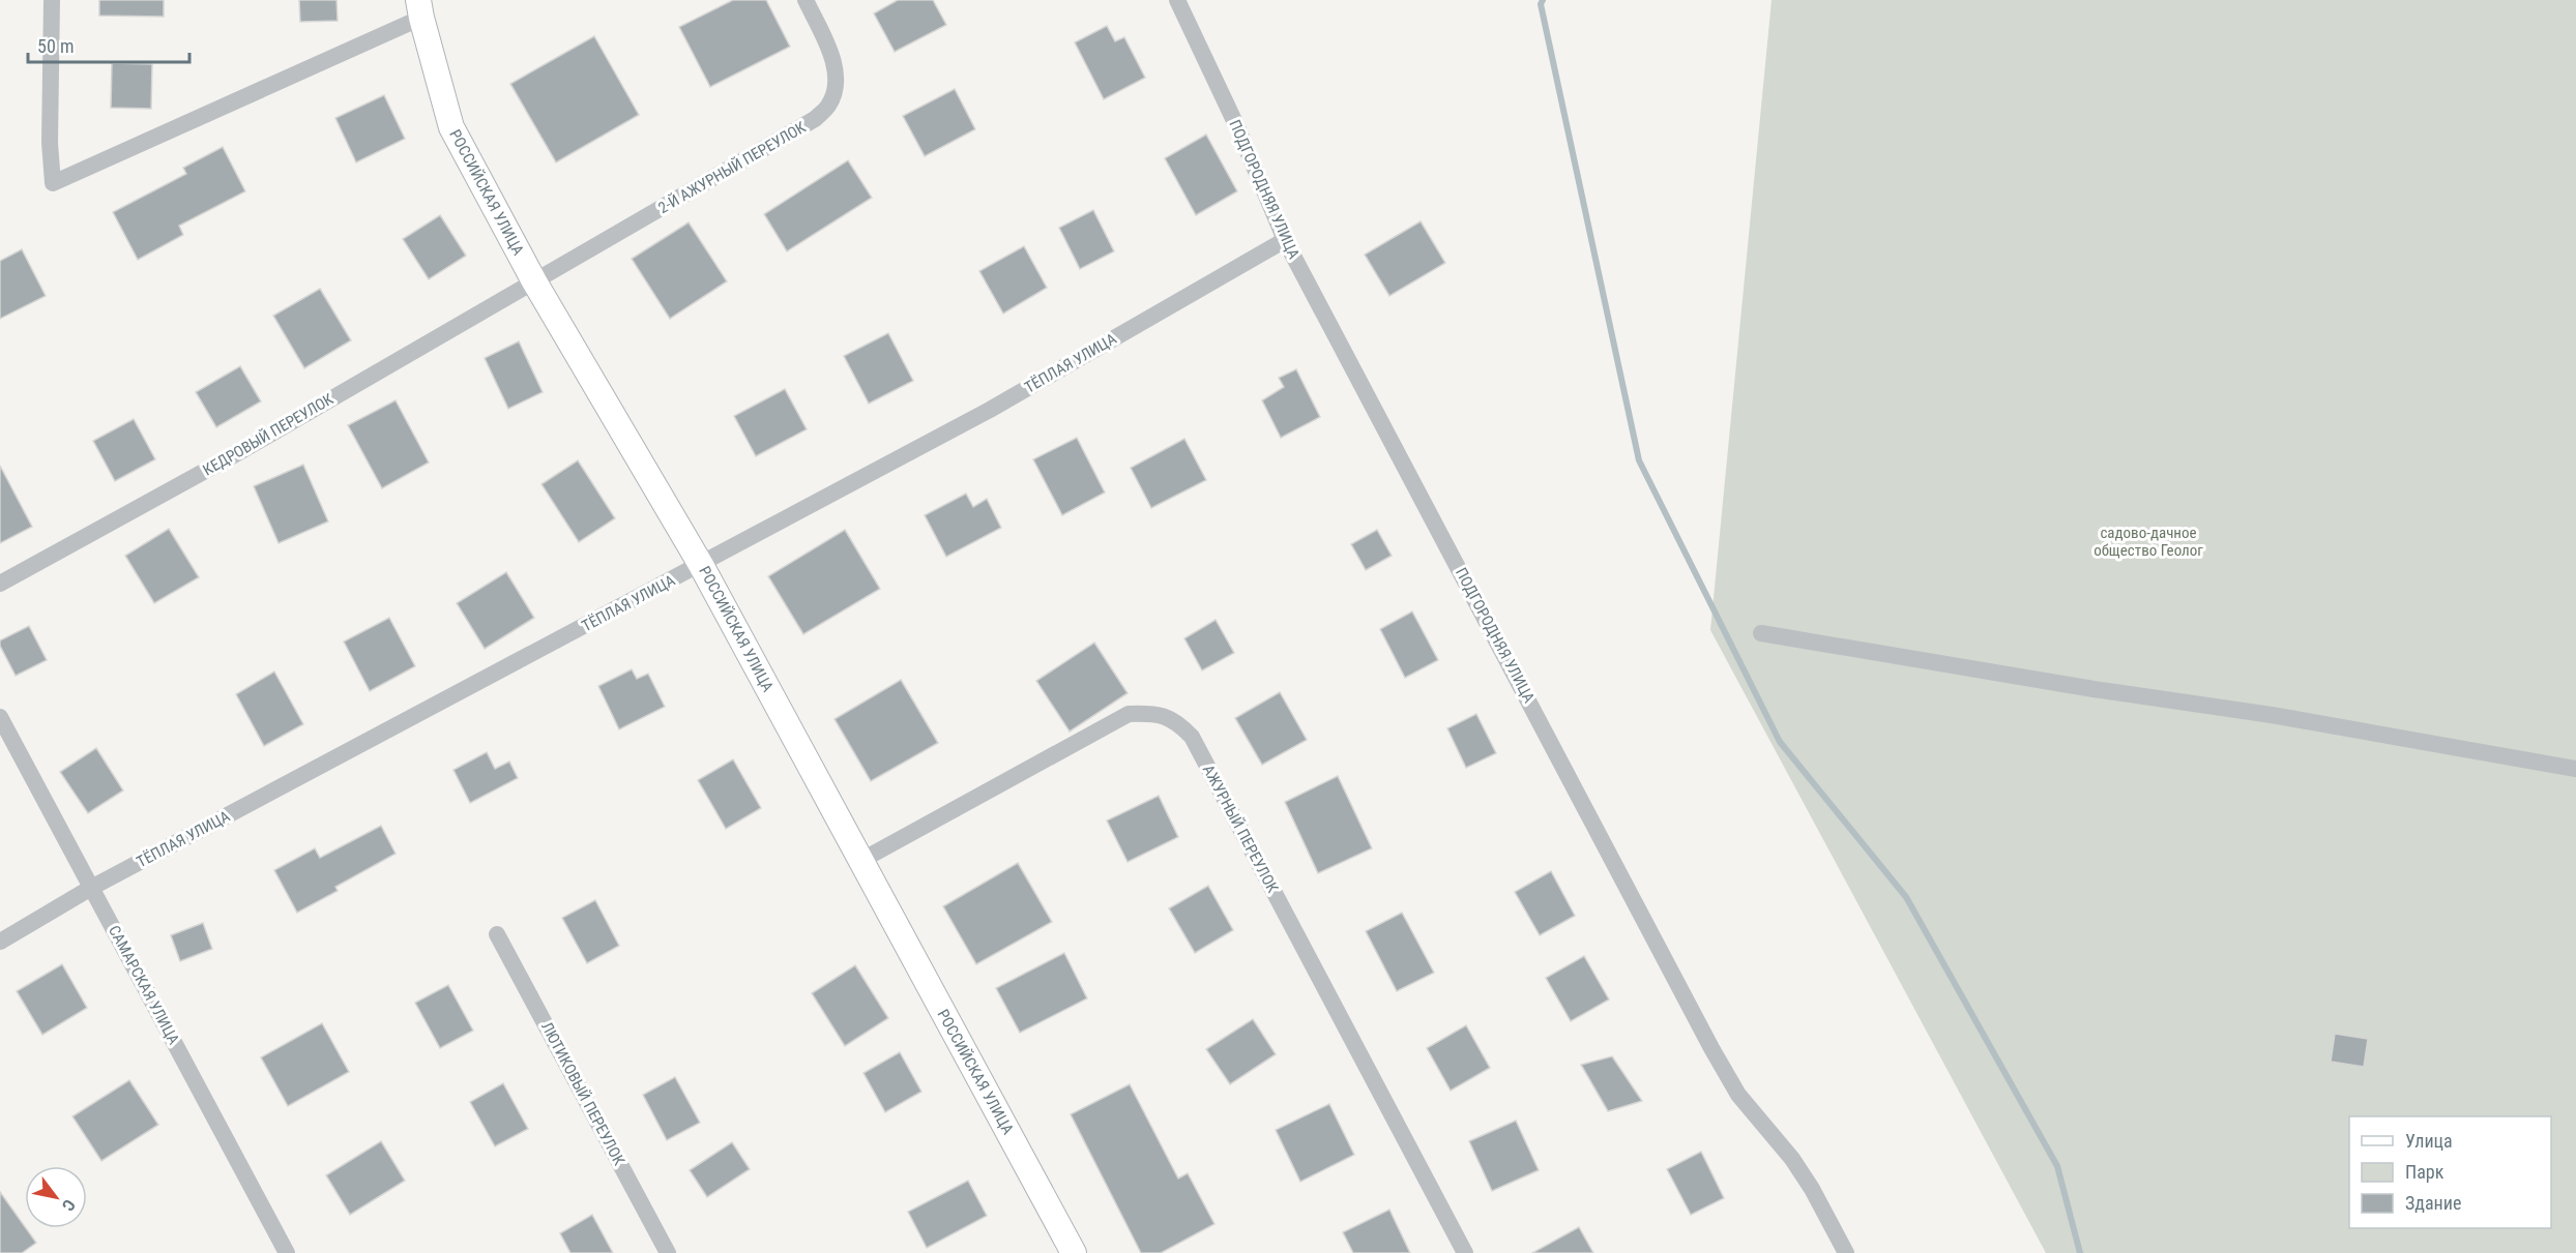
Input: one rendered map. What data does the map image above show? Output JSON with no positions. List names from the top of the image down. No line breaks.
{"streets":{"street":["2-Й АЖУРНЫЙ ПЕРЕУЛОК","ПОДГОРОДНЯЯ УЛИЦА","РОССИЙСКАЯ УЛИЦА","ТЁПЛАЯ УЛИЦА","КЕДРОВЫЙ ПЕРЕУЛОК","АЖУРНЫЙ ПЕРЕУЛОК","САМАРСКАЯ УЛИЦА","ЛЮТИКОВЫЙ ПЕРЕУЛОК"]},"crossings":[["2-Й АЖУРНЫЙ ПЕРЕУЛОК","РОССИЙСКАЯ УЛИЦА"],["2-Й АЖУРНЫЙ ПЕРЕУЛОК","КЕДРОВЫЙ ПЕРЕУЛОК"],["ПОДГОРОДНЯЯ УЛИЦА","ТЁПЛАЯ УЛИЦА"],["РОССИЙСКАЯ УЛИЦА","ТЁПЛАЯ УЛИЦА"],["РОССИЙСКАЯ УЛИЦА","КЕДРОВЫЙ ПЕРЕУЛОК"],["РОССИЙСКАЯ УЛИЦА","АЖУРНЫЙ ПЕРЕУЛОК"],["ТЁПЛАЯ УЛИЦА","САМАРСКАЯ УЛИЦА"]],"parks":["садово-дачное общество Геолог"],"legend":["Улица","Парк","Здание"],"scale_bar":"50 m","north":"bottom right"}
